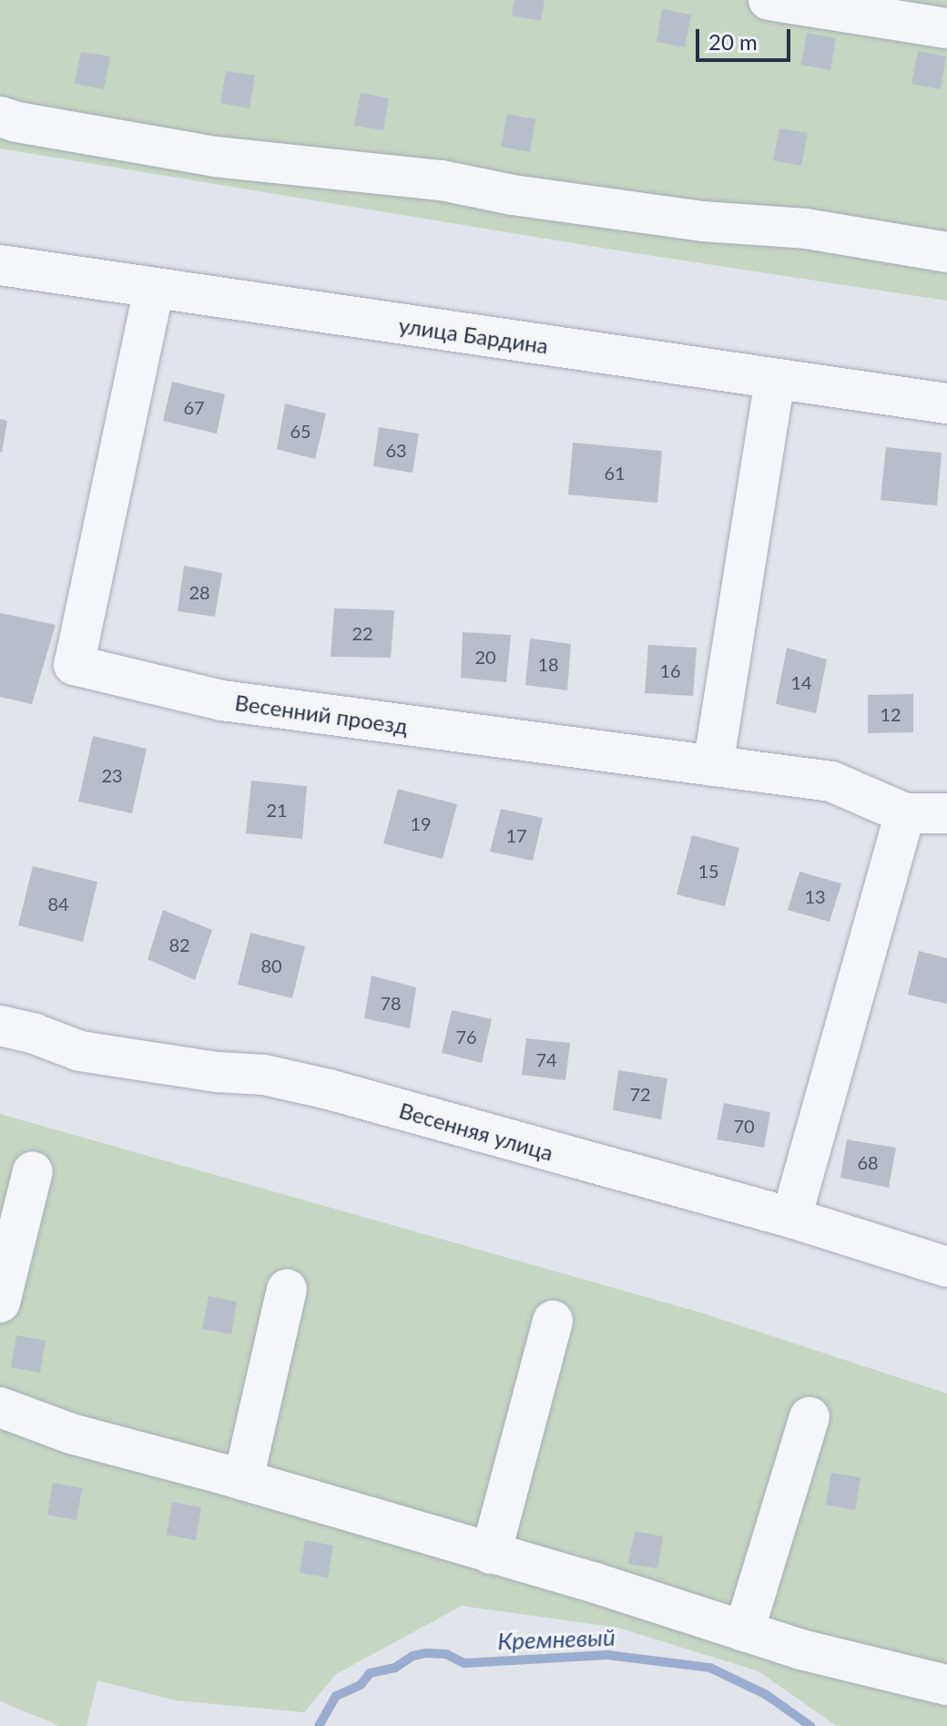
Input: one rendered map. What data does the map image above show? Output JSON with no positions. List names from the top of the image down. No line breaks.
{"streets":{"street":["улица Бардина","Весенний проезд","Весенняя улица"]},"crossings":[["улица Бардина","Весенний проезд"]],"water":["Кремневый"],"house_numbers":["67","65","63","61","28","22","20","18","16","14","12","23","21","19","17","15","13","84","82","80","78","76","74","72","70","68"],"scale_bar":"20 m"}
